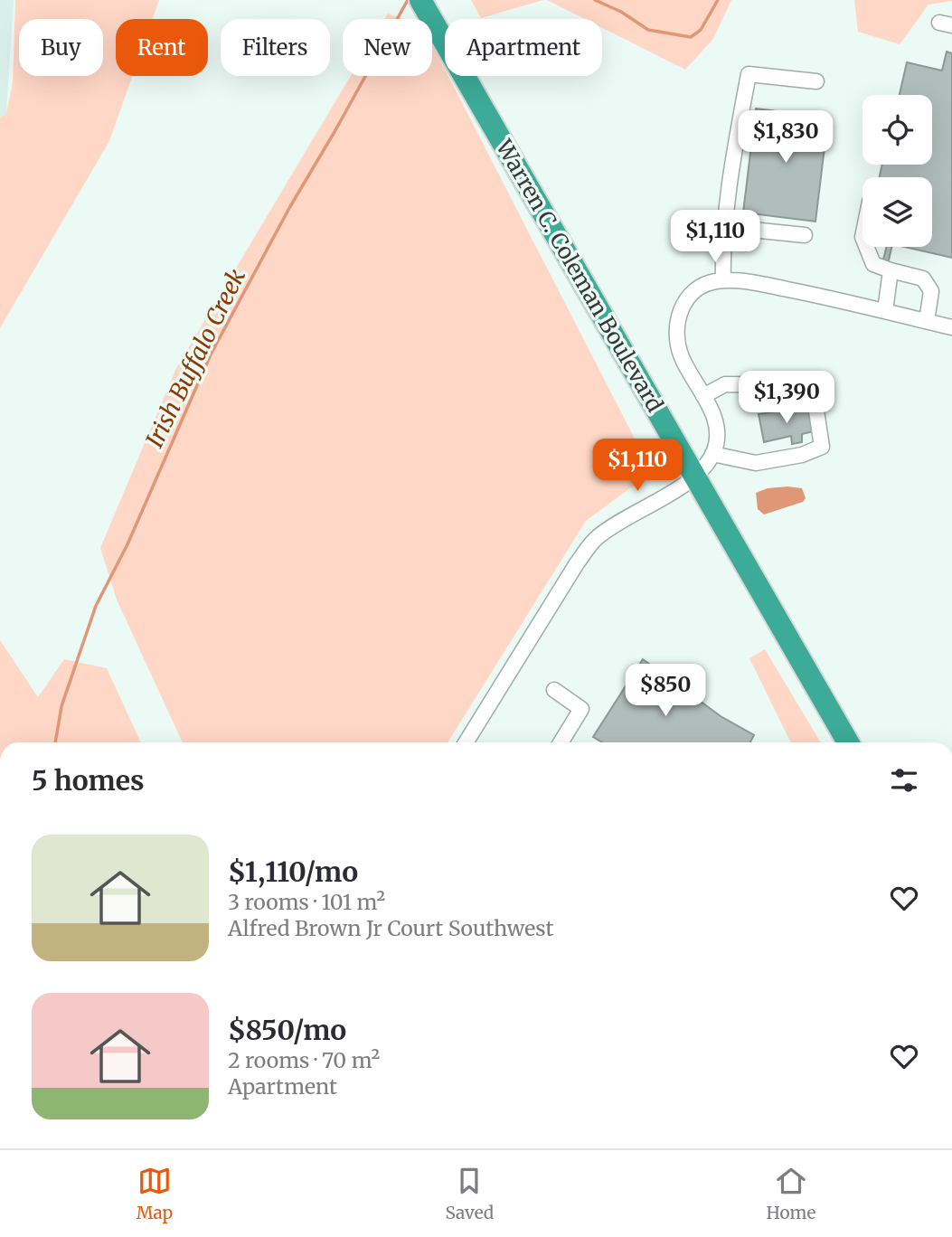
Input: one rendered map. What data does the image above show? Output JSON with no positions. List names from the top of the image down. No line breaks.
{"streets":{"highway":["Warren C. Coleman Boulevard"]},"water":["Irish Buffalo Creek"],"page":{"chip":["Buy","Rent","Filters","New","Apartment"],"price":["$1,830","$1,110","$1,390","$1,110","$850"],"heading":"5 homes","list":[{"name":"$1,110/mo","note":"3 rooms · 101 m² · Alfred Brown Jr Court Southwest"},{"name":"$850/mo","note":"2 rooms · 70 m² · Apartment"}],"tabs":["Map","Saved","Home"]}}
